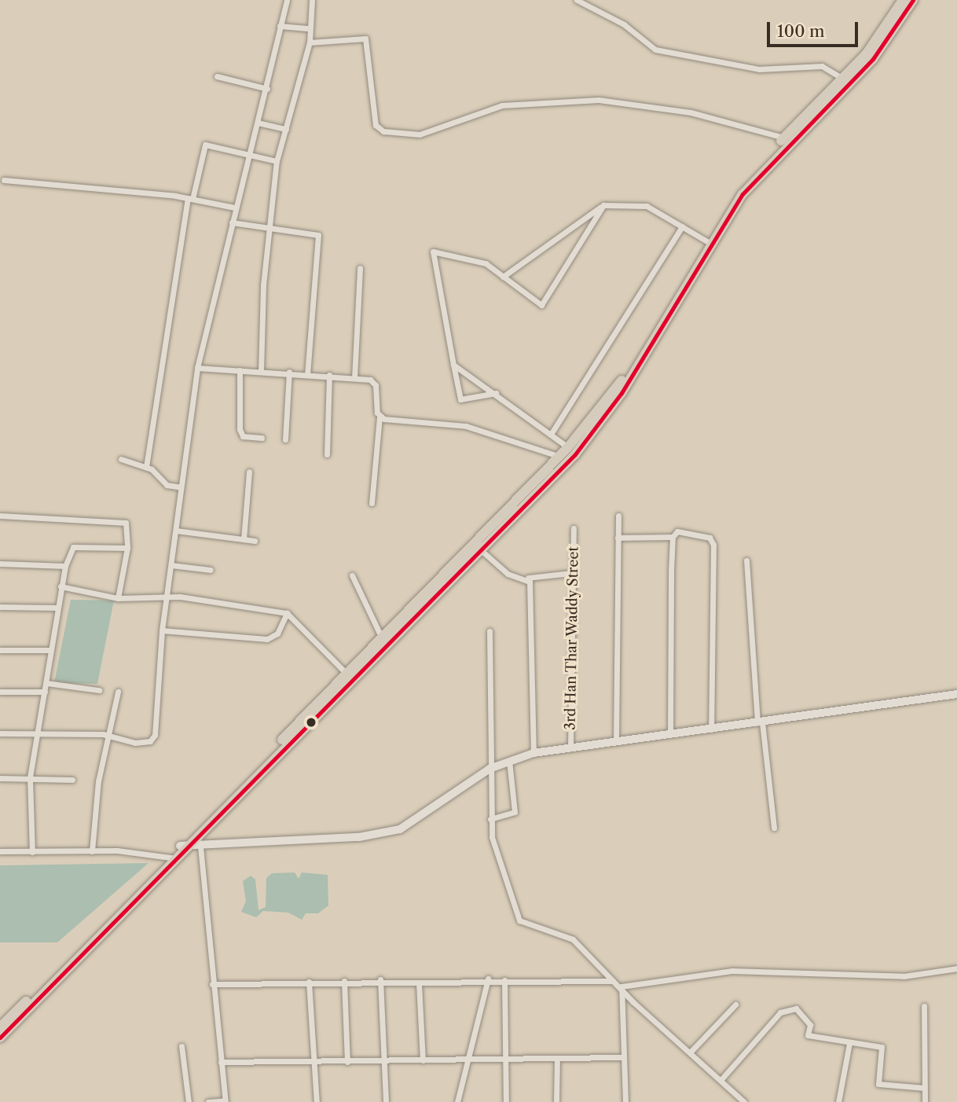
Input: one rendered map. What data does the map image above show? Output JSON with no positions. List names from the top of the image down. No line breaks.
{"streets":{"street":["3rd Han Thar Waddy Street"]},"scale_bar":"100 m"}
